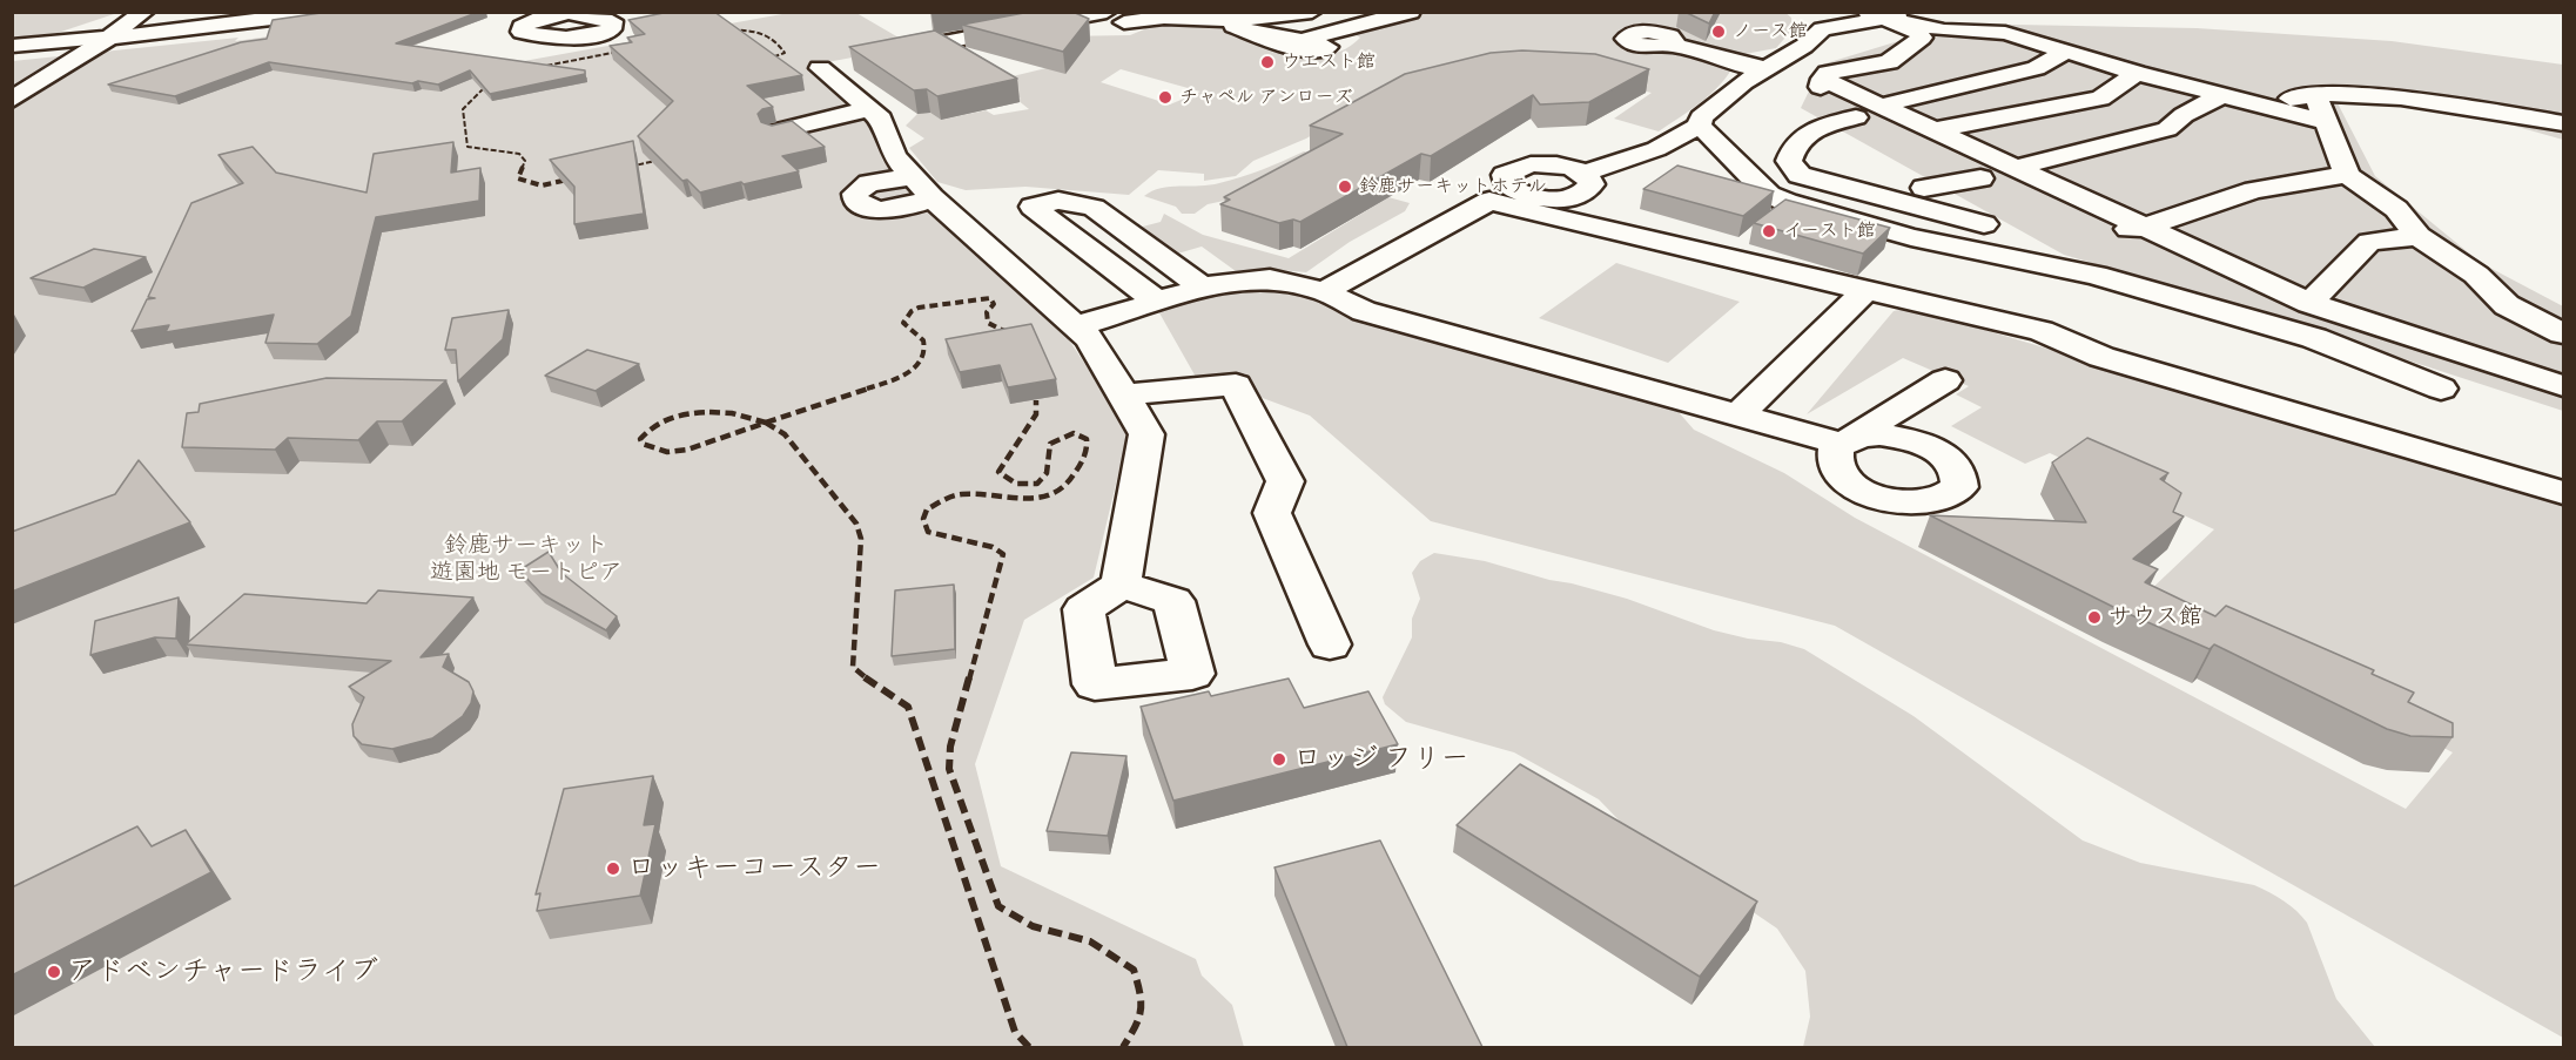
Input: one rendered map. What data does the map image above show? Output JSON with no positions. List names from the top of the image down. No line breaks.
{"parks":["鈴鹿サーキット 遊園地 モートピア"],"places":["ノース館","ウエスト館","チャペル アンローズ","鈴鹿サーキットホテル","イースト館","サウス館","ロッジ フリー","ロッキーコースター","アドベンチャードライブ"]}
